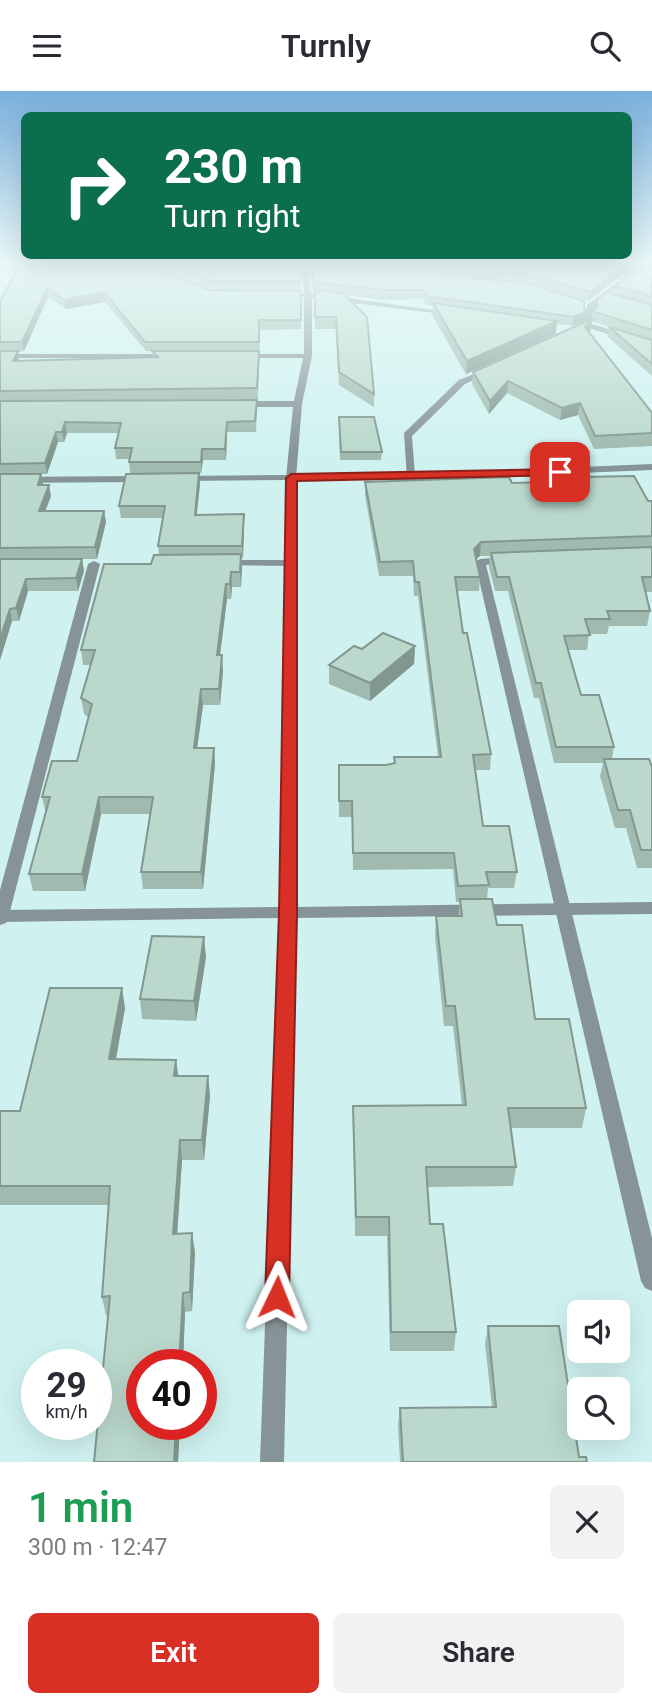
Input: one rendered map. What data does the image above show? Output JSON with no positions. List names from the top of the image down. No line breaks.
{"page":{"header":"Turnly","turn":["230 m","Turn right"],"speed":"29 km/h","limit":"40","heading":["1 min","300 m · 12:47"],"buttons":["Exit","Share"]}}
